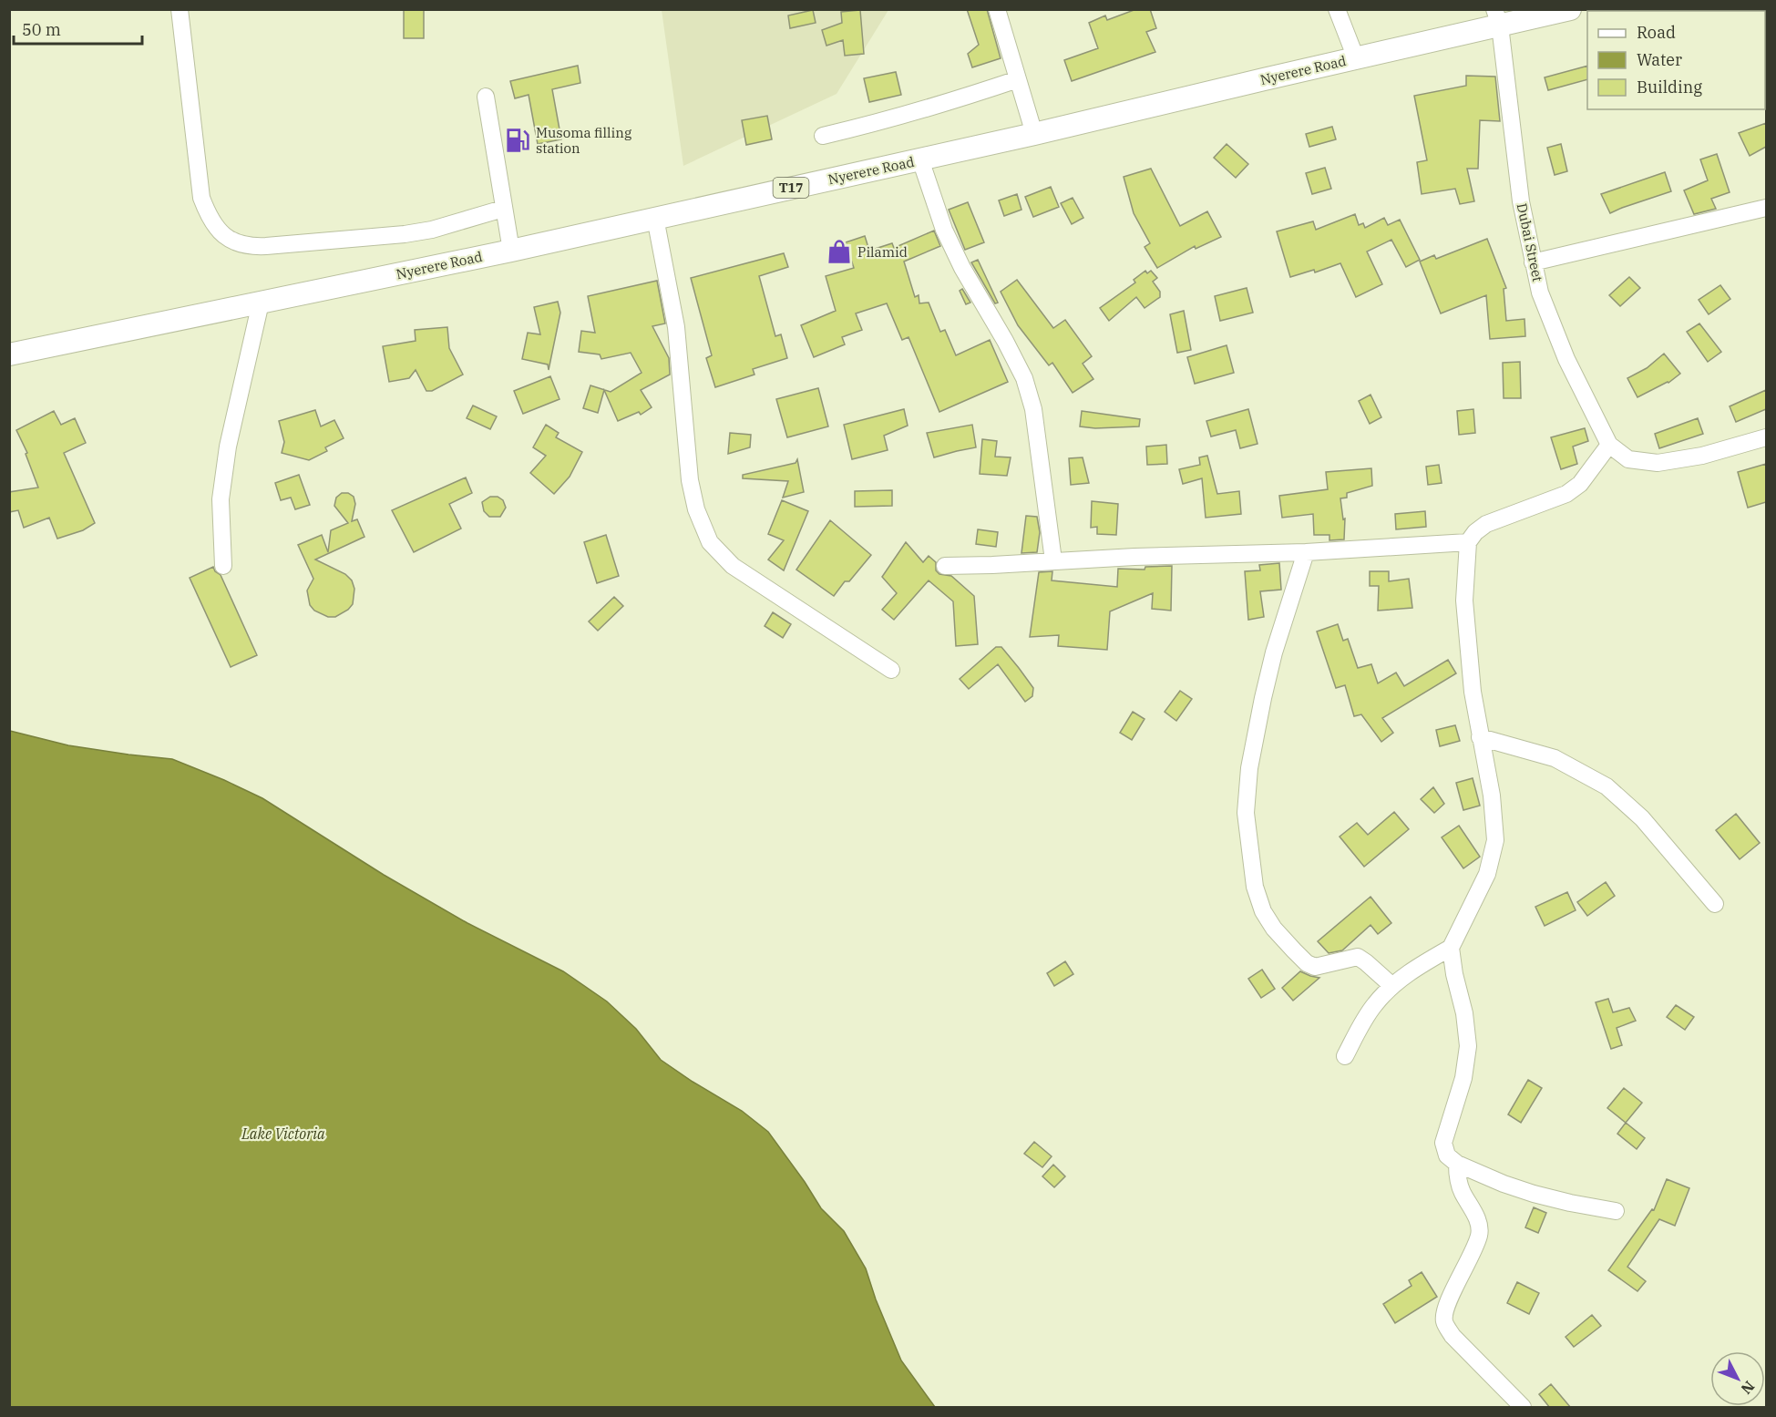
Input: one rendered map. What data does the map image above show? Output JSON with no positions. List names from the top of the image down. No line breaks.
{"streets":{"main road":["Nyerere Road","T17"],"street":["Dubai Street"]},"crossings":[["Nyerere Road","Dubai Street"]],"water":["Lake Victoria"],"places":{"fuel station":["Musoma filling station"],"shop":["Pilamid"]},"legend":["Road","Water","Building"],"scale_bar":"50 m","north":"bottom right"}
